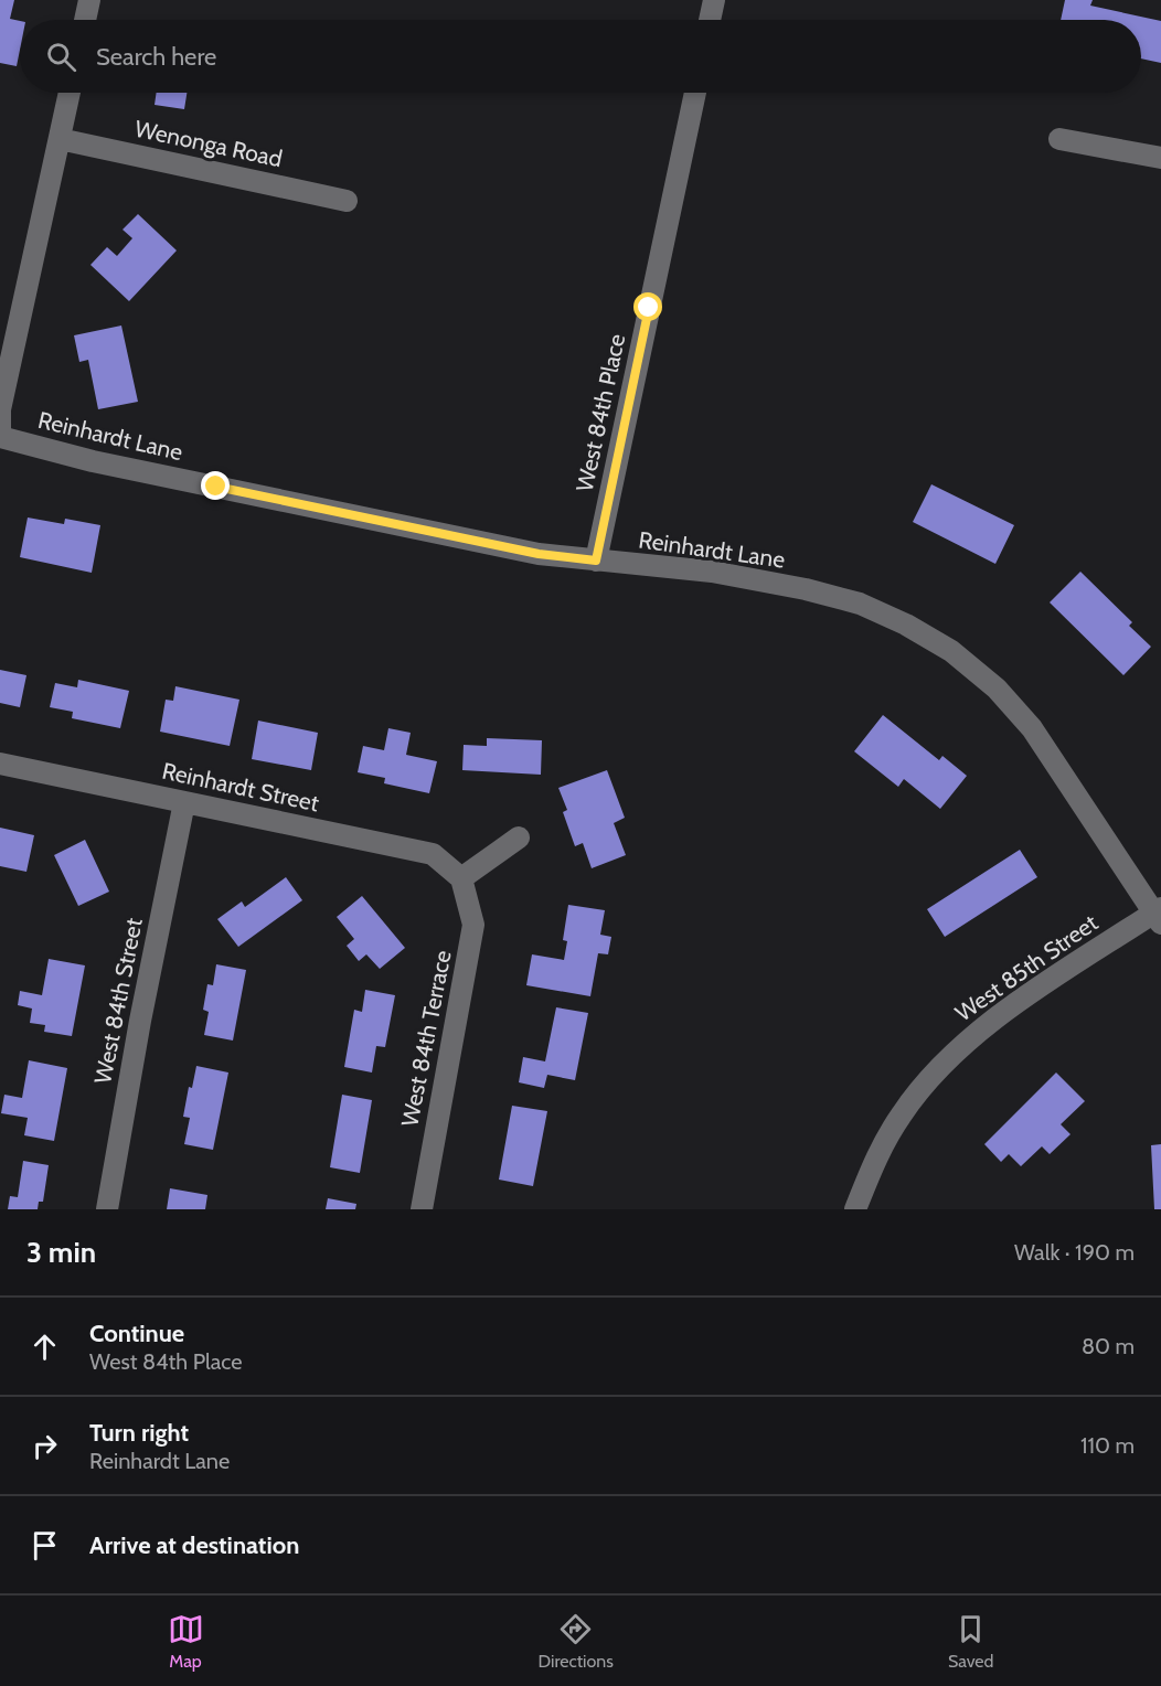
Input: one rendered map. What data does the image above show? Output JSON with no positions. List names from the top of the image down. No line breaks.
{"streets":{"street":["Wenonga Road","West 84th Place","Reinhardt Lane","Reinhardt Street","West 85th Street","West 84th Street","West 84th Terrace"]},"crossings":[["West 84th Place","Reinhardt Lane"],["Reinhardt Lane","West 85th Street"],["Reinhardt Street","West 84th Street"],["Reinhardt Street","West 84th Terrace"]],"page":{"search":"Search here","heading":["3 min","Walk · 190 m"],"list":[["Continue","West 84th Place","80 m"],["Turn right","Reinhardt Lane","110 m"],"Arrive at destination"],"nav":["Map","Directions","Saved"]}}
